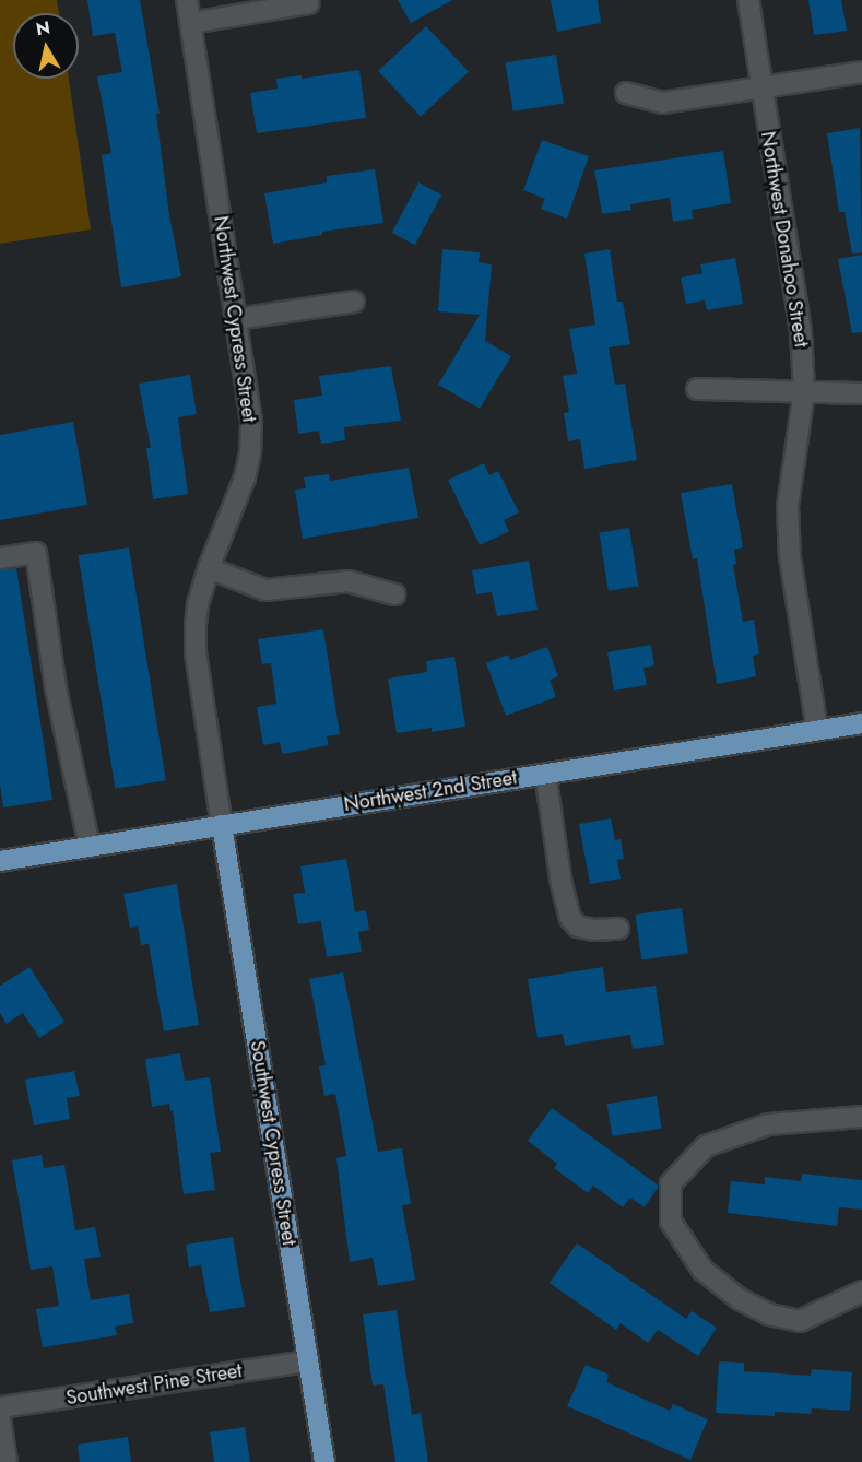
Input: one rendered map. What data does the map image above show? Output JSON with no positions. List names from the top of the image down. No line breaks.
{"streets":{"main road":["Northwest 2nd Street","Southwest Cypress Street"],"street":["Northwest Donahoo Street","Northwest Cypress Street","Southwest Pine Street"]},"crossings":[["Northwest Donahoo Street","Northwest 2nd Street"],["Northwest Cypress Street","Northwest 2nd Street"],["Northwest Cypress Street","Southwest Cypress Street"],["Northwest 2nd Street","Southwest Cypress Street"],["Southwest Cypress Street","Southwest Pine Street"]],"north":"top"}
